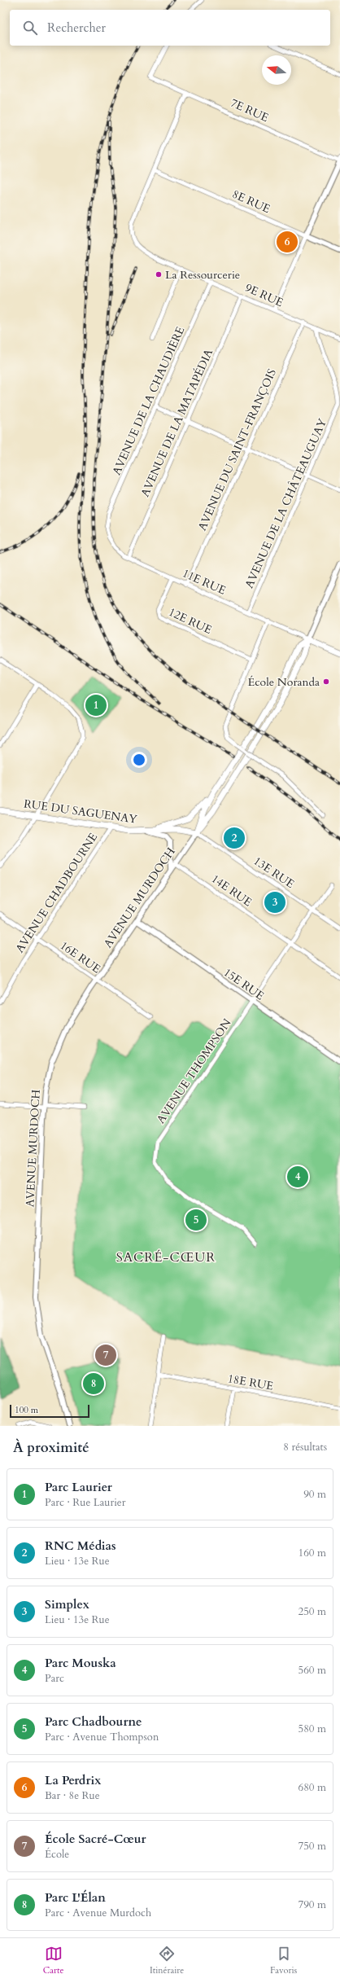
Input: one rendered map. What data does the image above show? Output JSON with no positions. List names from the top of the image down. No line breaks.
{"streets":{"main road":["RUE DU SAGUENAY","AVENUE MURDOCH"],"street":["7E RUE","8E RUE","9E RUE","AVENUE DE LA CHAUDIÈRE","AVENUE DE LA MATAPÉDIA","AVENUE DU SAINT-FRANÇOIS","AVENUE DE LA CHÂTEAUGUAY","11E RUE","12E RUE","13E RUE","14E RUE","AVENUE CHADBOURNE","16E RUE","15E RUE","AVENUE THOMPSON","18E RUE"]},"crossings":[["8E RUE","9E RUE"],["9E RUE","AVENUE DE LA CHAUDIÈRE"],["9E RUE","AVENUE DE LA MATAPÉDIA"],["9E RUE","AVENUE DU SAINT-FRANÇOIS"],["9E RUE","AVENUE DE LA CHÂTEAUGUAY"],["AVENUE DE LA CHAUDIÈRE","11E RUE"],["AVENUE DE LA MATAPÉDIA","11E RUE"],["AVENUE DU SAINT-FRANÇOIS","11E RUE"],["AVENUE DE LA CHÂTEAUGUAY","11E RUE"],["11E RUE","12E RUE"],["11E RUE","AVENUE MURDOCH"],["RUE DU SAGUENAY","13E RUE"],["RUE DU SAGUENAY","AVENUE CHADBOURNE"],["RUE DU SAGUENAY","AVENUE MURDOCH"],["13E RUE","AVENUE MURDOCH"],["13E RUE","AVENUE THOMPSON"],["14E RUE","AVENUE MURDOCH"],["14E RUE","AVENUE THOMPSON"],["AVENUE CHADBOURNE","16E RUE"],["AVENUE MURDOCH","16E RUE"],["AVENUE MURDOCH","15E RUE"],["15E RUE","AVENUE THOMPSON"]],"districts":["SACRÉ-CŒUR"],"places":["La Ressourcerie","École Noranda"],"scale_bar":"100 m","north":"left","page":{"search":"Rechercher","pins":["6","1","2","3","4","5","7","8"],"scale":"100 m","heading":["À proximité","8 résultats"],"list":[{"mark":"1","name":"Parc Laurier","note":"Parc · Rue Laurier","value":"90 m"},{"mark":"2","name":"RNC Médias","note":"Lieu · 13e Rue","value":"160 m"},{"mark":"3","name":"Simplex","note":"Lieu · 13e Rue","value":"250 m"},{"mark":"4","name":"Parc Mouska","note":"Parc","value":"560 m"},{"mark":"5","name":"Parc Chadbourne","note":"Parc · Avenue Thompson","value":"580 m"},{"mark":"6","name":"La Perdrix","note":"Bar · 8e Rue","value":"680 m"},{"mark":"7","name":"École Sacré-Cœur","note":"École","value":"750 m"},{"mark":"8","name":"Parc L'Élan","note":"Parc · Avenue Murdoch","value":"790 m"}],"nav":["Carte","Itinéraire","Favoris"]}}
